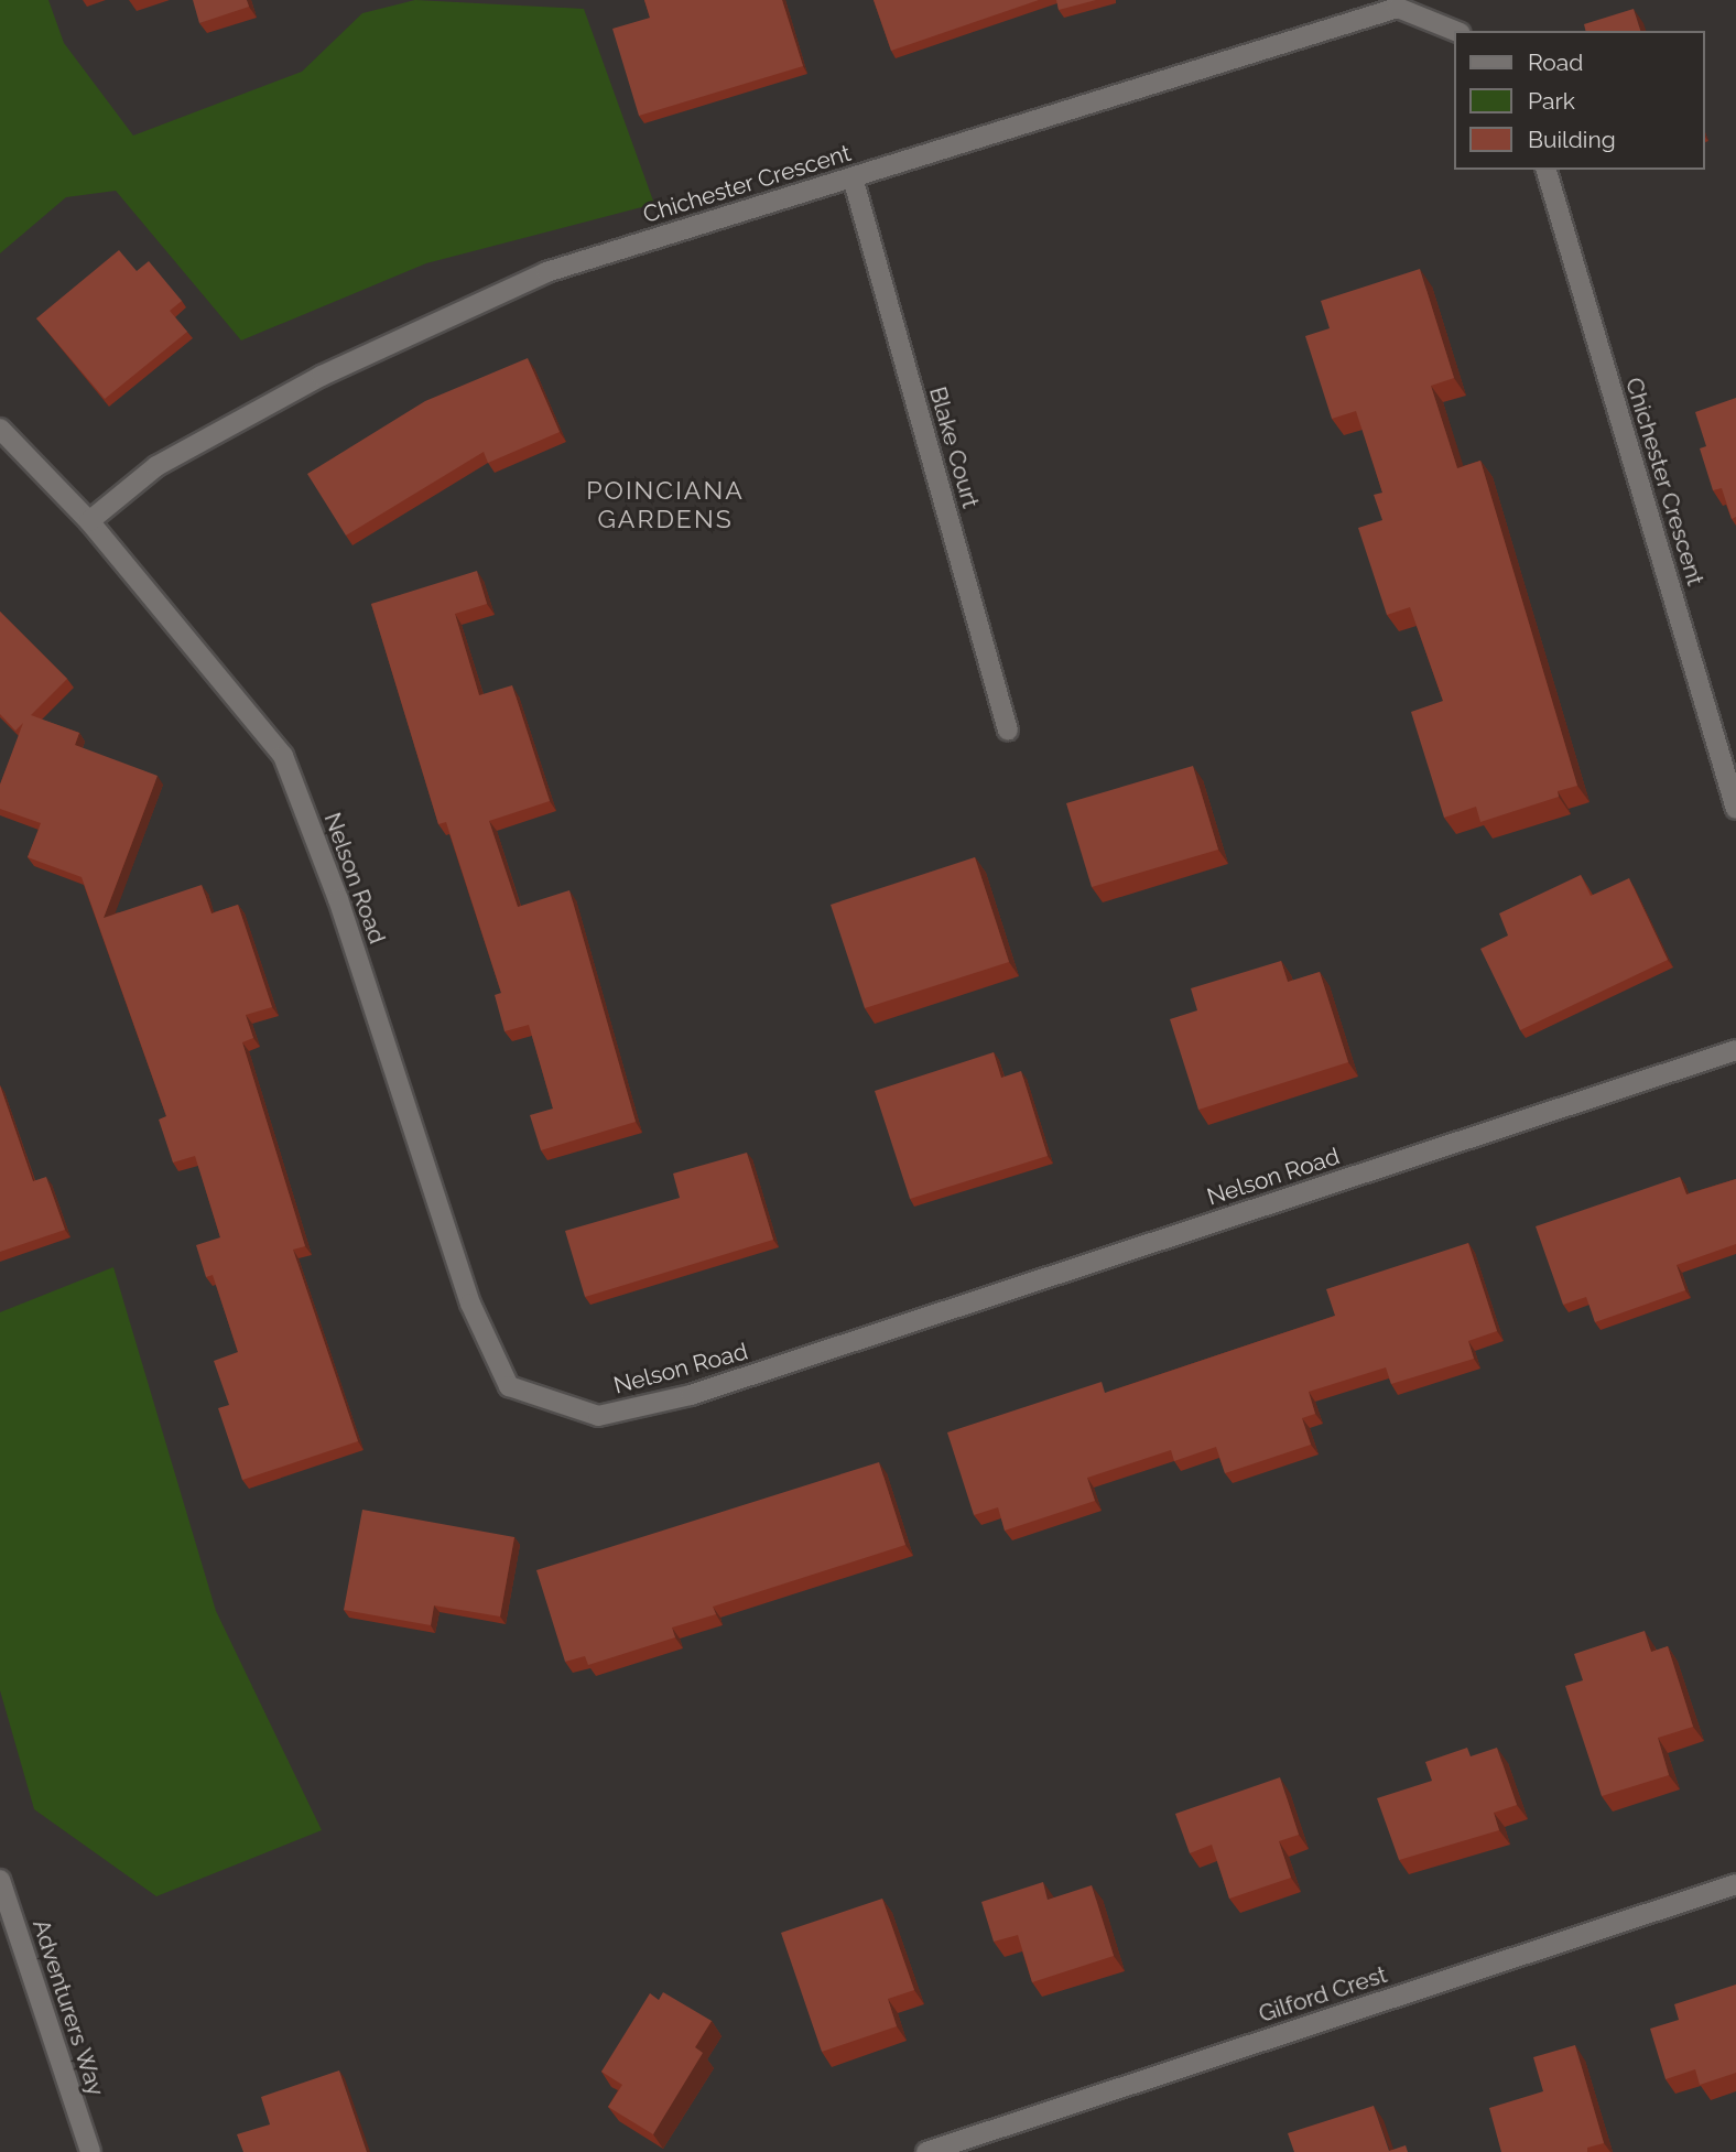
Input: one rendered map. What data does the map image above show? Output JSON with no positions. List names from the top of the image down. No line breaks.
{"streets":{"street":["Chichester Crescent","Blake Court","Nelson Road","Gilford Crest","Adventurers Way"]},"crossings":[["Chichester Crescent","Blake Court"],["Chichester Crescent","Nelson Road"]],"districts":["POINCIANA GARDENS"],"legend":["Road","Park","Building"]}
